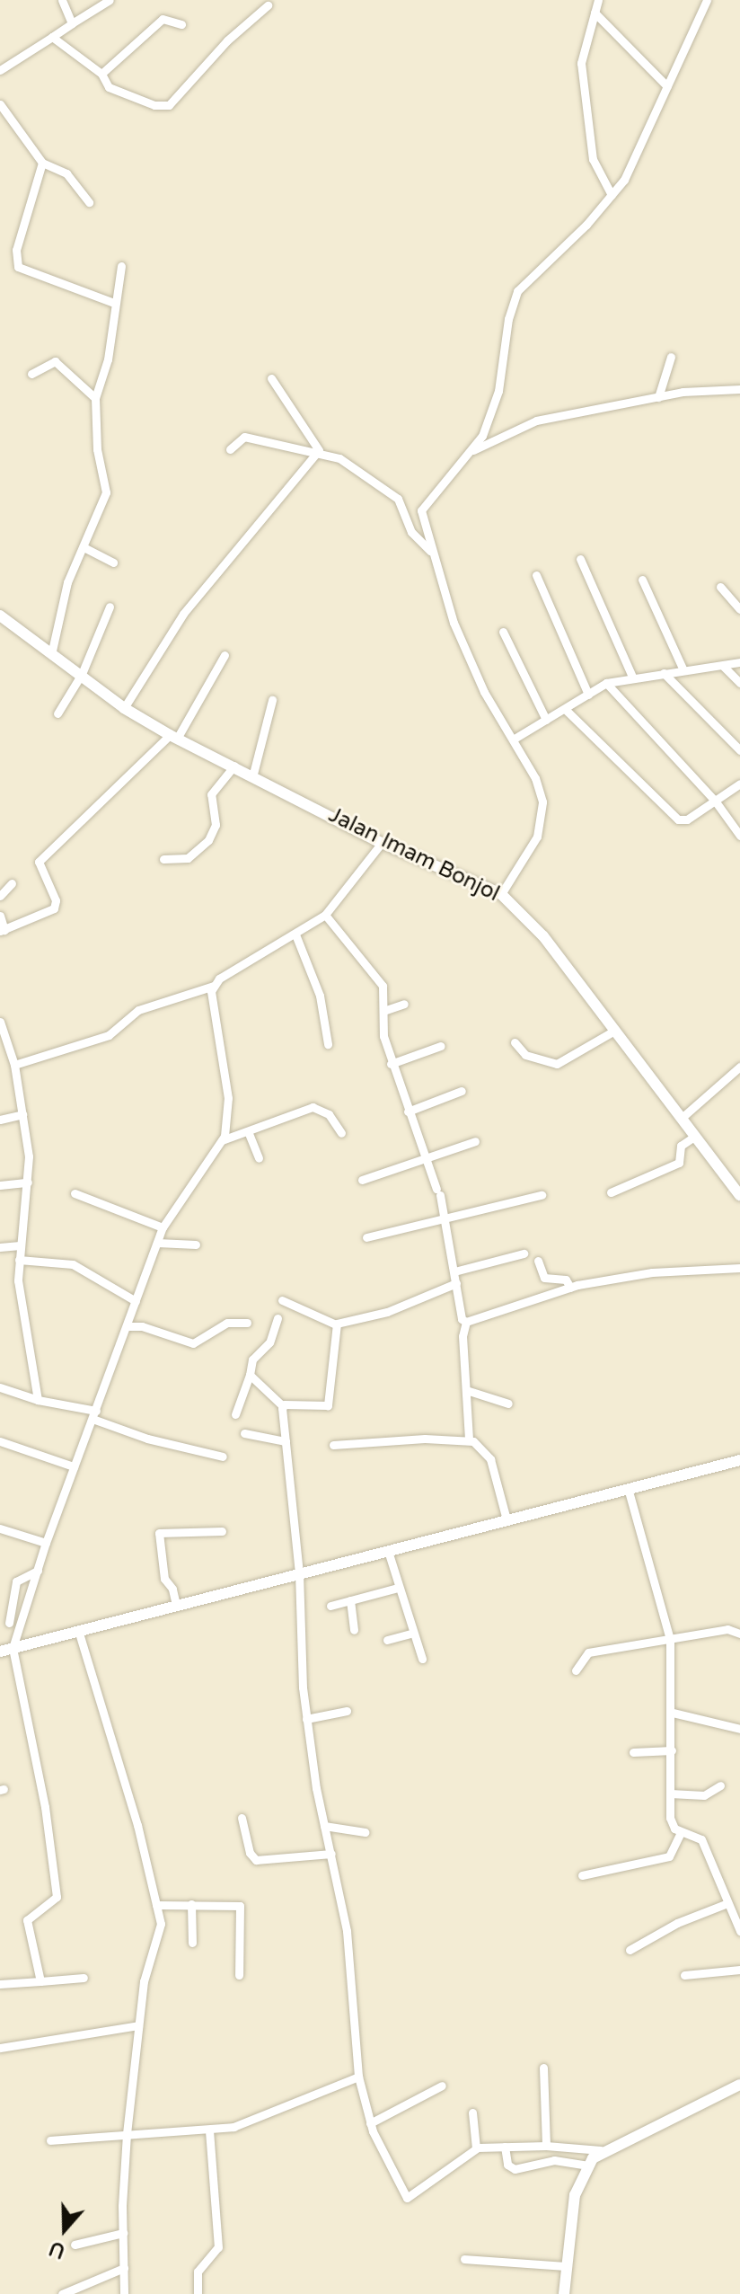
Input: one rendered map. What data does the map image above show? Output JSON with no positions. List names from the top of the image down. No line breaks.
{"streets":{"main road":["Jalan Imam Bonjol"]},"north":"bottom"}
